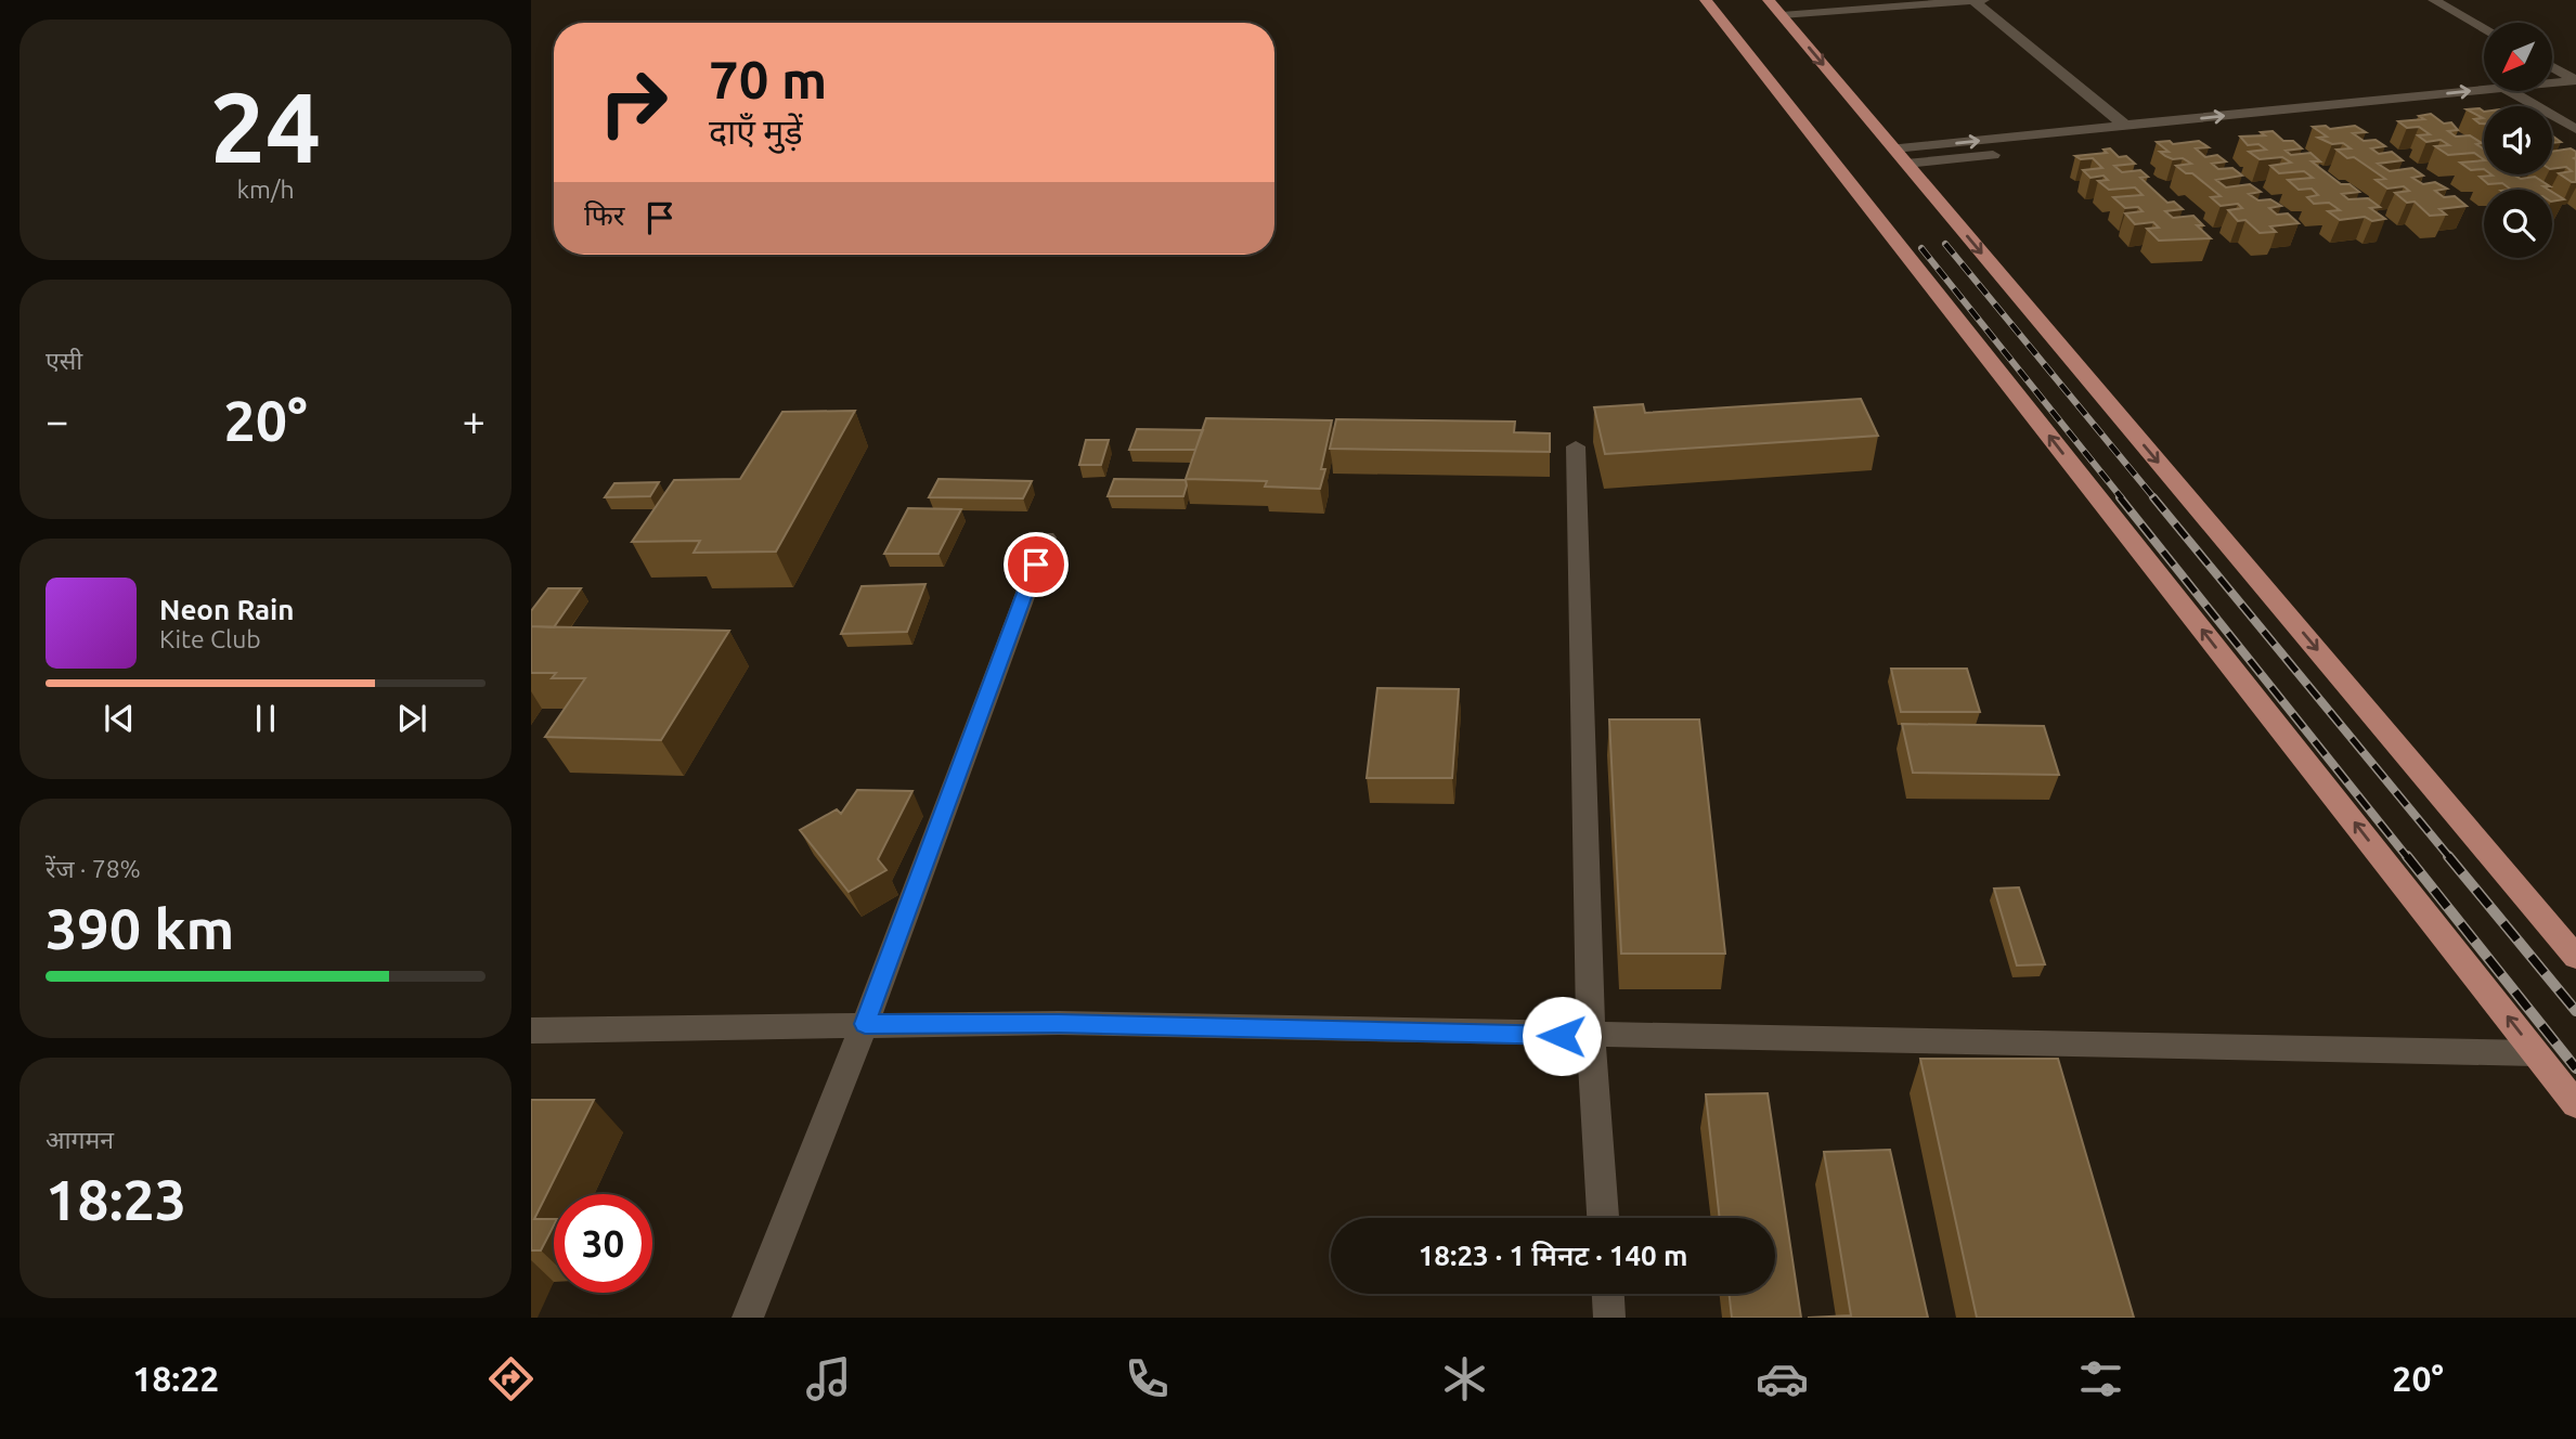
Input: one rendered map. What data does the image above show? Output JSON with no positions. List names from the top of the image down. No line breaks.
{"north":"bottom left","page":{"tile":[["24","km/h"],"एसी",["रेंज · 78%","390 km"],["आगमन","18:23"]],"turn":["70 m","दाएँ मुड़ें"],"then":"फिर","heat":["−","20°","+"],"song":["Neon Rain","Kite Club"],"limit":"30","trip":"18:23 · 1 मिनट · 140 m","tabs":["18:22","20°"]}}
